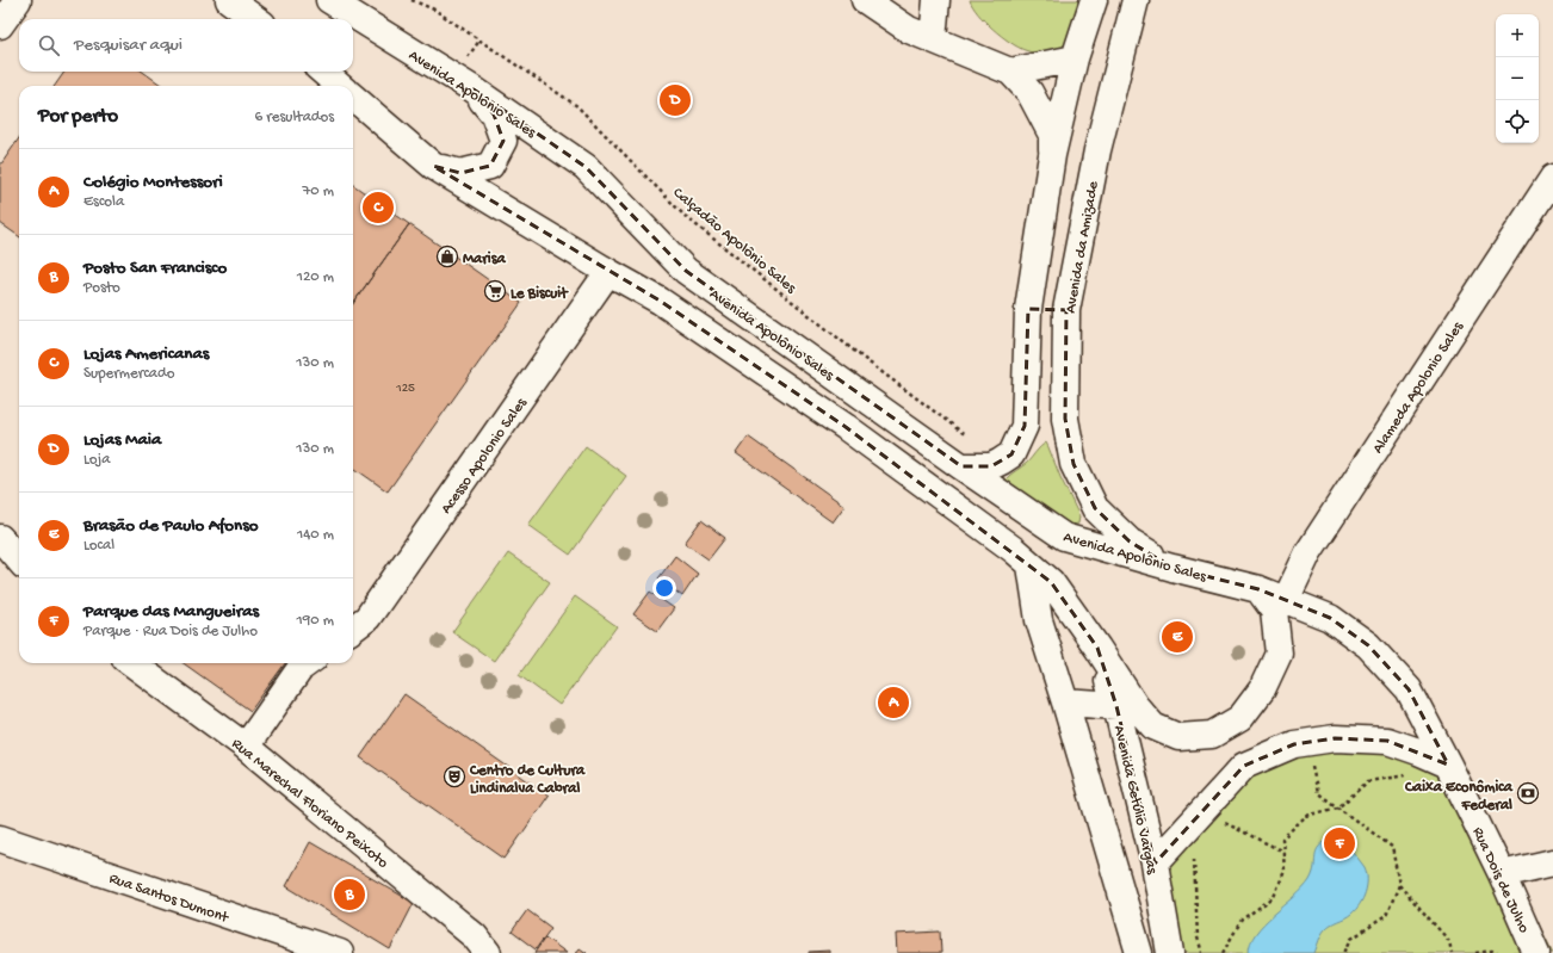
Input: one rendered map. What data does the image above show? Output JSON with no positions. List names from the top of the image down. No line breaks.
{"streets":{"street":["Avenida Apolônio Sales","Avenida da Amizade","Alameda Apolonio Sales","Acesso Apolonio Sales","Avenida Getúlio Vargas","Rua Marechal Floriano Peixoto","Rua Dois de Julho","Rua Santos Dumont"],"path":["Calçadão Apolônio Sales"]},"crossings":[["Avenida Apolônio Sales","Avenida da Amizade"],["Avenida Apolônio Sales","Rua Dois de Julho"],["Alameda Apolonio Sales","Rua Dois de Julho"]],"places":{"shop":["Marisa"],"supermarket":["Le Biscuit"],"theatre":["Centro de Cultura Lindinalva Cabral"],"bank":["Caixa Econômica Federal"]},"house_numbers":["125"],"page":{"map_buttons":["+","−"],"search":"Pesquisar aqui","pins":["D","C","E","A","F","B"],"heading":["Por perto","6 resultados"],"list":[{"mark":"A","name":"Colégio Montessori","note":"Escola","value":"70 m"},{"mark":"B","name":"Posto San Francisco","note":"Posto","value":"120 m"},{"mark":"C","name":"Lojas Americanas","note":"Supermercado","value":"130 m"},{"mark":"D","name":"Lojas Maia","note":"Loja","value":"130 m"},{"mark":"E","name":"Brasão de Paulo Afonso","note":"Local","value":"140 m"},{"mark":"F","name":"Parque das Mangueiras","note":"Parque · Rua Dois de Julho","value":"190 m"}]}}
